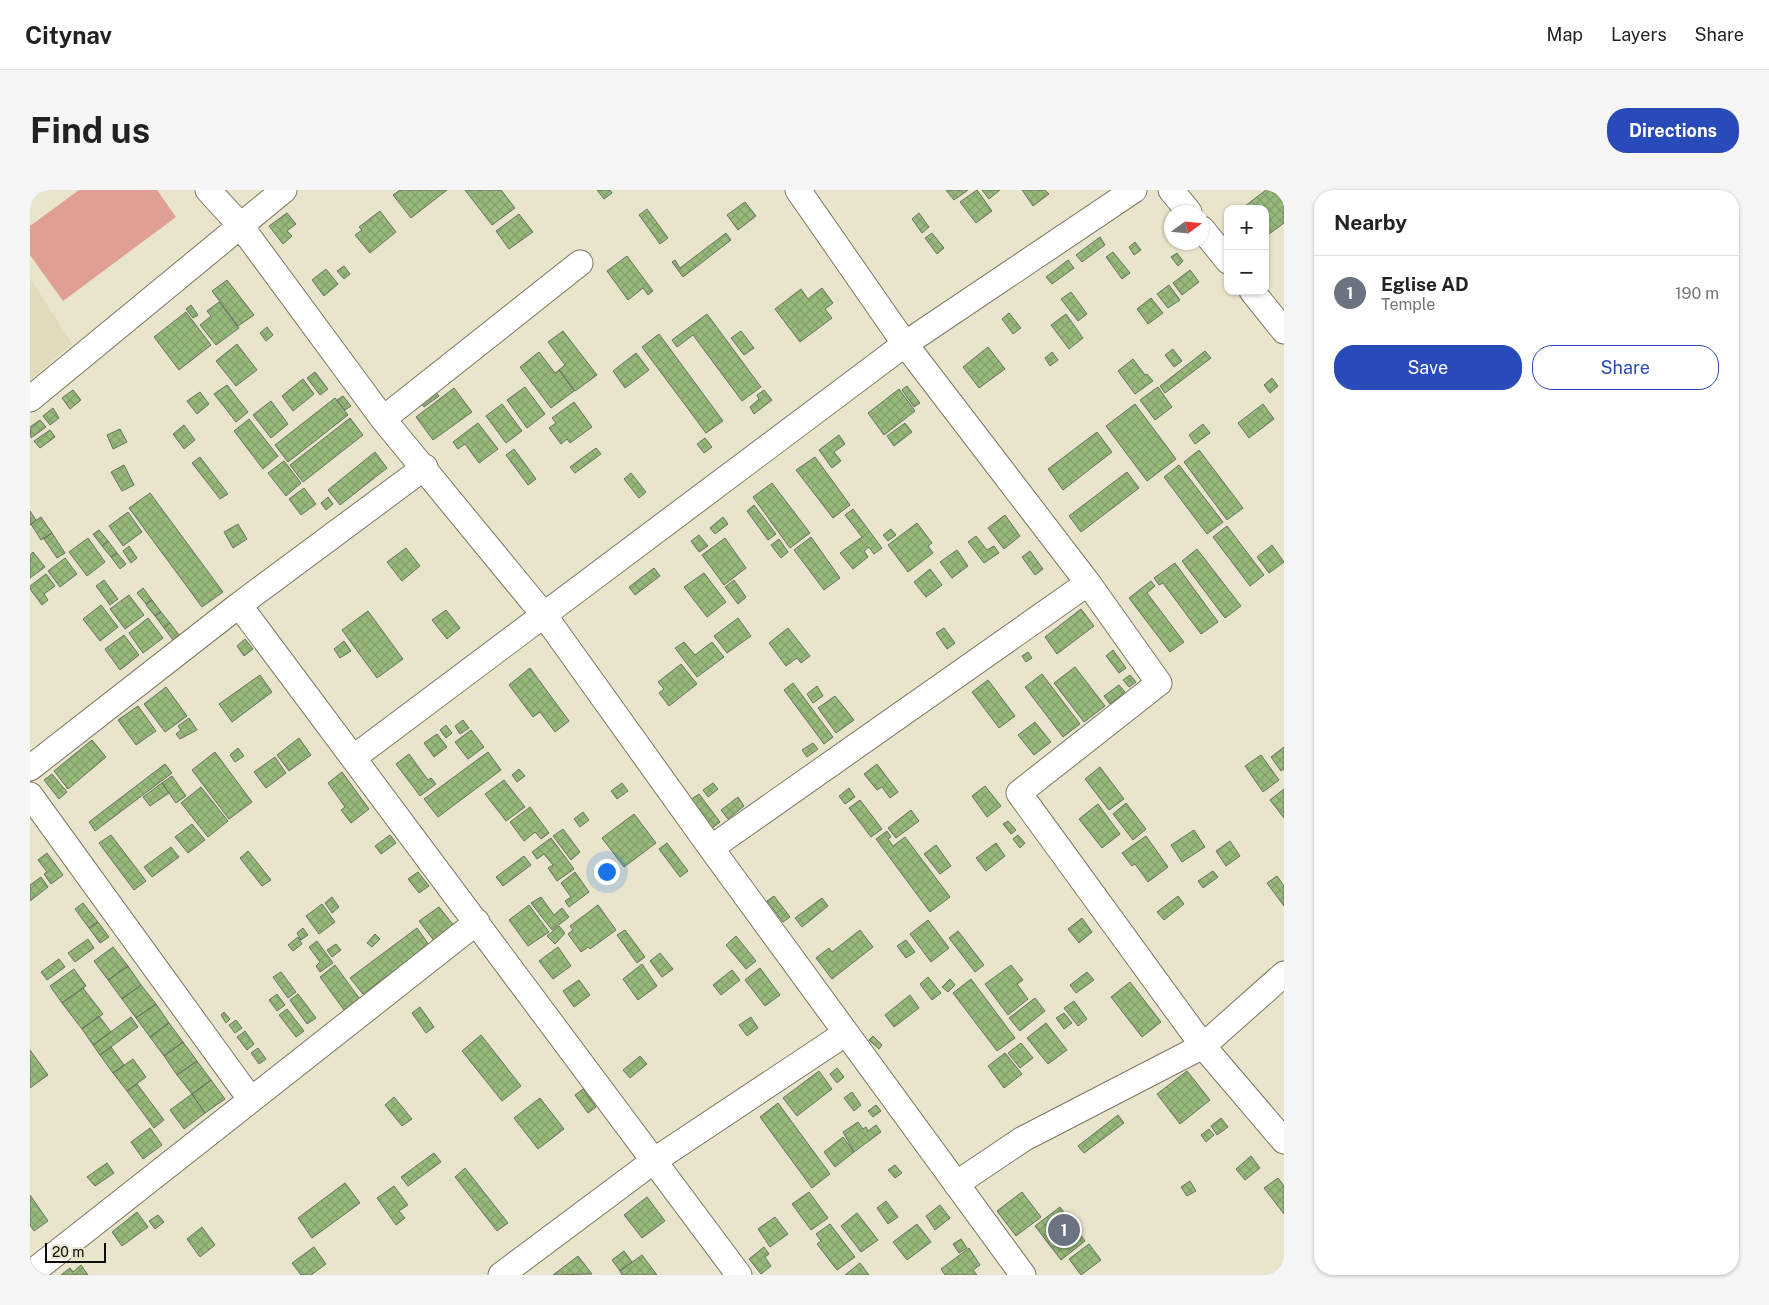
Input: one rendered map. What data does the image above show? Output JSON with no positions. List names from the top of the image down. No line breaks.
{"scale_bar":"20 m","north":"right","page":{"header":"Citynav","nav":["Map","Layers","Share"],"buttons":["Directions",["Save","Share"]],"title":"Find us","heading":"Nearby","map_buttons":["+","−"],"list":[{"mark":"1","name":"Eglise AD","note":"Temple","value":"190 m"}],"pins":"1","scale":"20 m"}}
